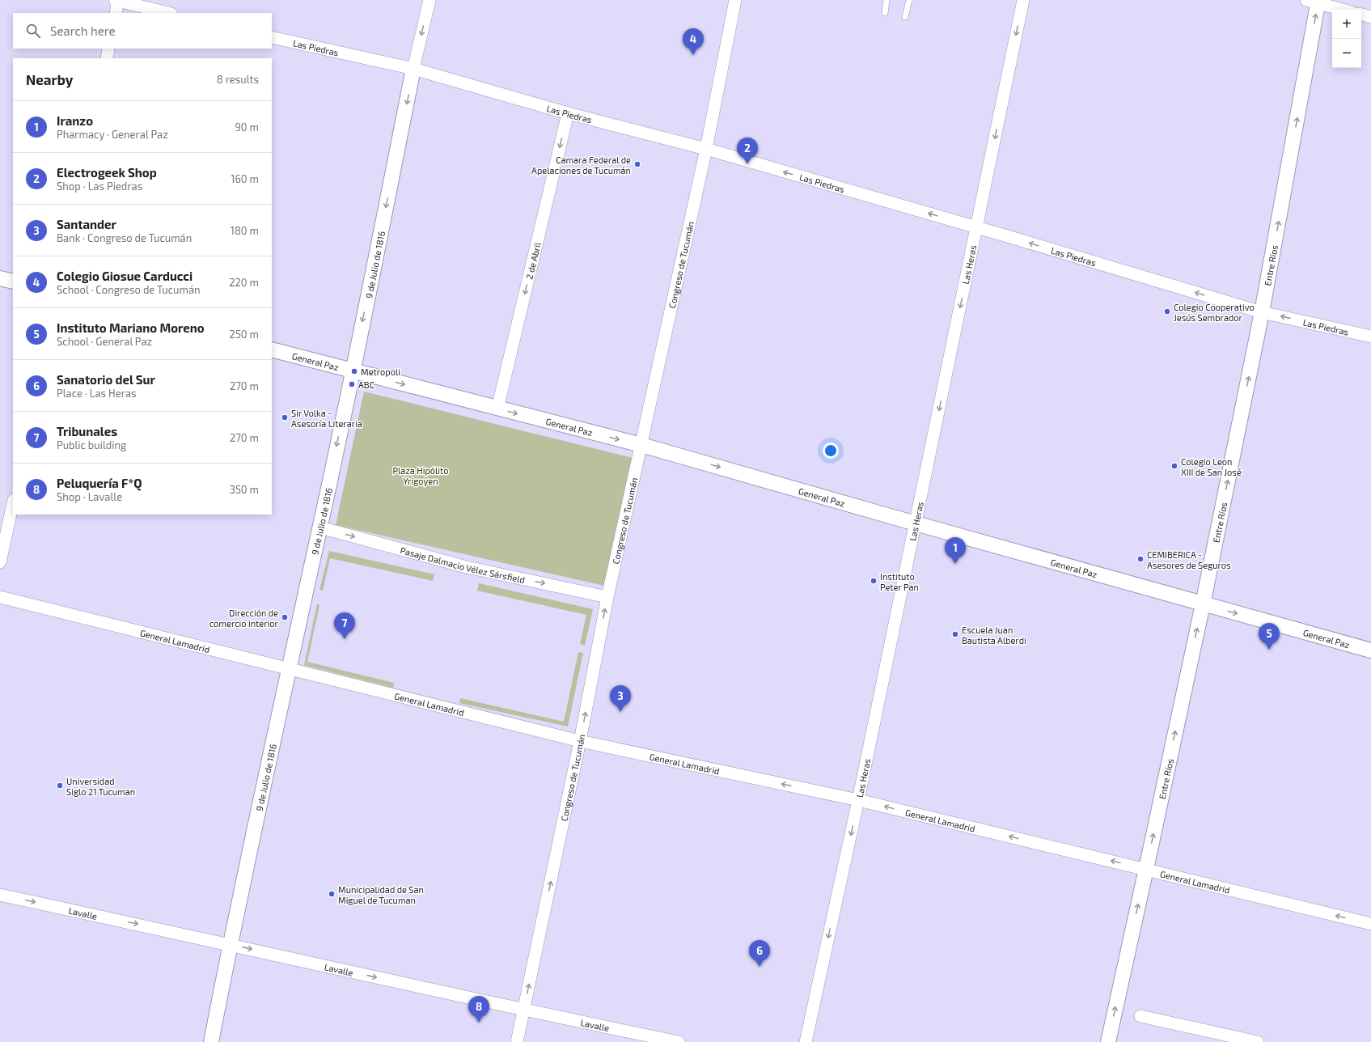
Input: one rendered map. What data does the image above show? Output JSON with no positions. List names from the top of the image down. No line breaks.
{"streets":{"street":["Las Piedras","2 de Abril","9 de Julio de 1816","Congreso de Tucumán","Las Heras","Entre Ríos","General Paz","Pasaje Dalmacio Vélez Sársfield","General Lamadrid","Lavalle"]},"crossings":[["Las Piedras","2 de Abril"],["Las Piedras","9 de Julio de 1816"],["Las Piedras","Congreso de Tucumán"],["Las Piedras","Las Heras"],["Las Piedras","Entre Ríos"],["2 de Abril","General Paz"],["9 de Julio de 1816","General Paz"],["9 de Julio de 1816","Pasaje Dalmacio Vélez Sársfield"],["9 de Julio de 1816","General Lamadrid"],["9 de Julio de 1816","Lavalle"],["Congreso de Tucumán","General Paz"],["Congreso de Tucumán","Pasaje Dalmacio Vélez Sársfield"],["Congreso de Tucumán","General Lamadrid"],["Congreso de Tucumán","Lavalle"],["Las Heras","General Paz"],["Las Heras","General Lamadrid"],["Entre Ríos","General Paz"],["Entre Ríos","General Lamadrid"]],"one_way":["Las Piedras","2 de Abril","9 de Julio de 1816","Congreso de Tucumán","Las Heras","Entre Ríos","General Paz","Pasaje Dalmacio Vélez Sársfield","General Lamadrid","Lavalle"],"parks":["Plaza Hipólito Yrigoyen"],"places":["Camara Federal de Apelaciones de Tucumán","Colegio Cooperativo Jesús Sembrador","Metropoli","ABC","Sir Volka - Asesoría Literaria","Colegio Leon XIII de San José","CEMIBERICA - Asesores de Seguros","Instituto Peter Pan","Dirección de comercio interior","Escuela Juan Bautista Alberdi","Universidad Siglo 21 Tucuman","Municipalidad de San Miguel de Tucuman"],"page":{"map_buttons":["+","−"],"search":"Search here","pins":["4","2","1","7","5","3","6","8"],"heading":["Nearby","8 results"],"list":[{"mark":"1","name":"Iranzo","note":"Pharmacy · General Paz","value":"90 m"},{"mark":"2","name":"Electrogeek Shop","note":"Shop · Las Piedras","value":"160 m"},{"mark":"3","name":"Santander","note":"Bank · Congreso de Tucumán","value":"180 m"},{"mark":"4","name":"Colegio Giosue Carducci","note":"School · Congreso de Tucumán","value":"220 m"},{"mark":"5","name":"Instituto Mariano Moreno","note":"School · General Paz","value":"250 m"},{"mark":"6","name":"Sanatorio del Sur","note":"Place · Las Heras","value":"270 m"},{"mark":"7","name":"Tribunales","note":"Public building","value":"270 m"},{"mark":"8","name":"Peluquería F*Q","note":"Shop · Lavalle","value":"350 m"}]}}
